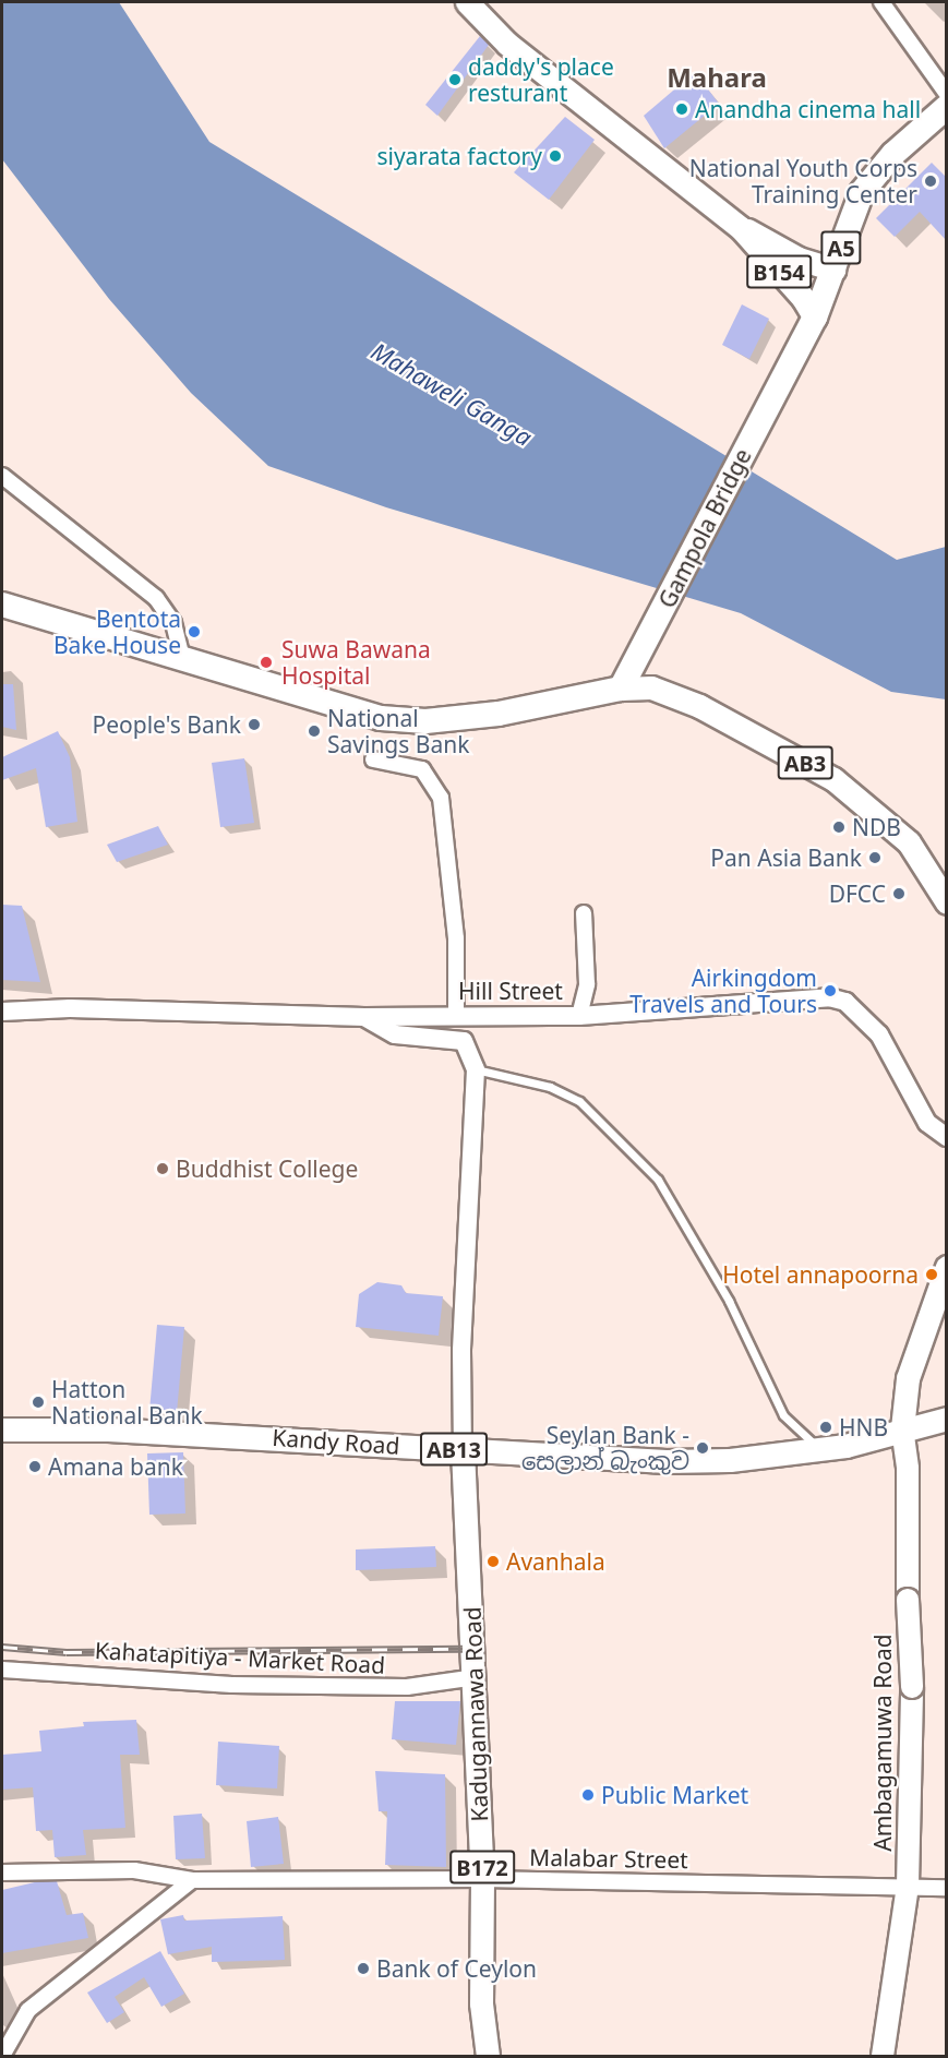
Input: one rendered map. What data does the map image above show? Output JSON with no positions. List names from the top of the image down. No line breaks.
{"streets":{"highway":["A5","Gampola Bridge"],"main road":["B154","AB3","Kandy Road","AB13","Kadugannawa Road","Ambagamuwa Road","B172"],"street":["Hill Street","Kahatapitiya - Market Road","Malabar Street"]},"crossings":[["A5","B154"],["A5","Gampola Bridge"],["B154","Gampola Bridge"],["Gampola Bridge","AB3"],["Kandy Road","AB13"],["Kandy Road","Kadugannawa Road"],["Kandy Road","Ambagamuwa Road"],["AB13","Ambagamuwa Road"],["Kahatapitiya - Market Road","Kadugannawa Road"],["Kadugannawa Road","Malabar Street"],["Ambagamuwa Road","Malabar Street"]],"districts":["Mahara"],"water":["Mahaweli Ganga"],"places":["daddy's place resturant","Anandha cinema hall","siyarata factory","National Youth Corps Training Center","Bentota Bake House","Suwa Bawana Hospital","People's Bank","National Savings Bank","NDB","Pan Asia Bank","DFCC","Airkingdom Travels and Tours","Buddhist College","Hotel annapoorna","Hatton National Bank","HNB","Seylan Bank - සෙලාන් බැංකුව","Amana bank","Avanhala","Public Market","Bank of Ceylon"]}
